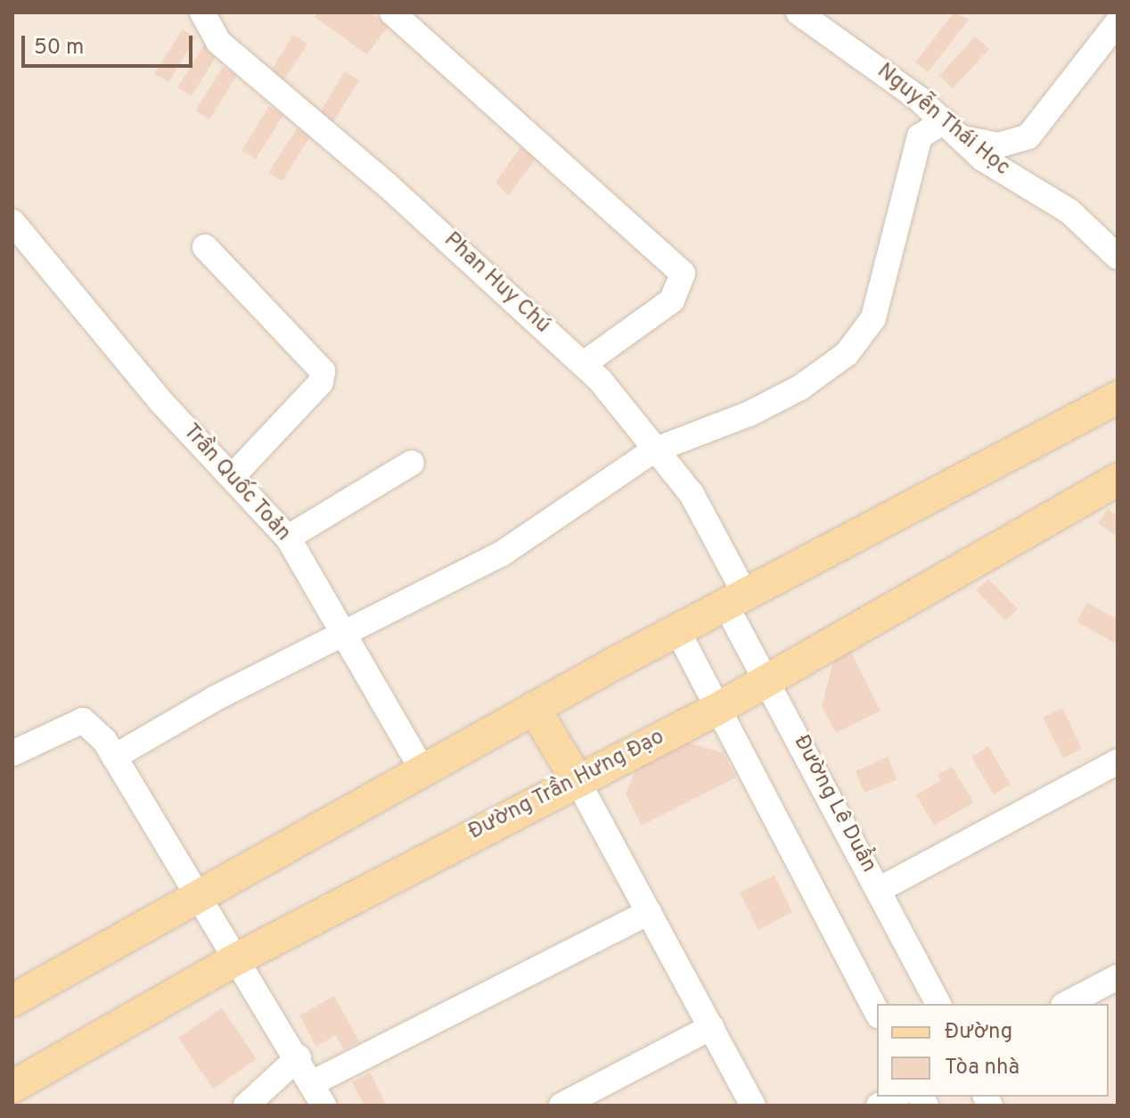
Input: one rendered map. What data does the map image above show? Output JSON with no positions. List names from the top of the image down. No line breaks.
{"streets":{"main road":["Đường Trần Hưng Đạo"],"street":["Nguyễn Thái Học","Phan Huy Chú","Trần Quốc Toản","Đường Lê Duẩn"]},"crossings":[["Phan Huy Chú","Đường Lê Duẩn"],["Đường Trần Hưng Đạo","Đường Lê Duẩn"]],"legend":["Đường","Tòa nhà"],"scale_bar":"50 m"}
